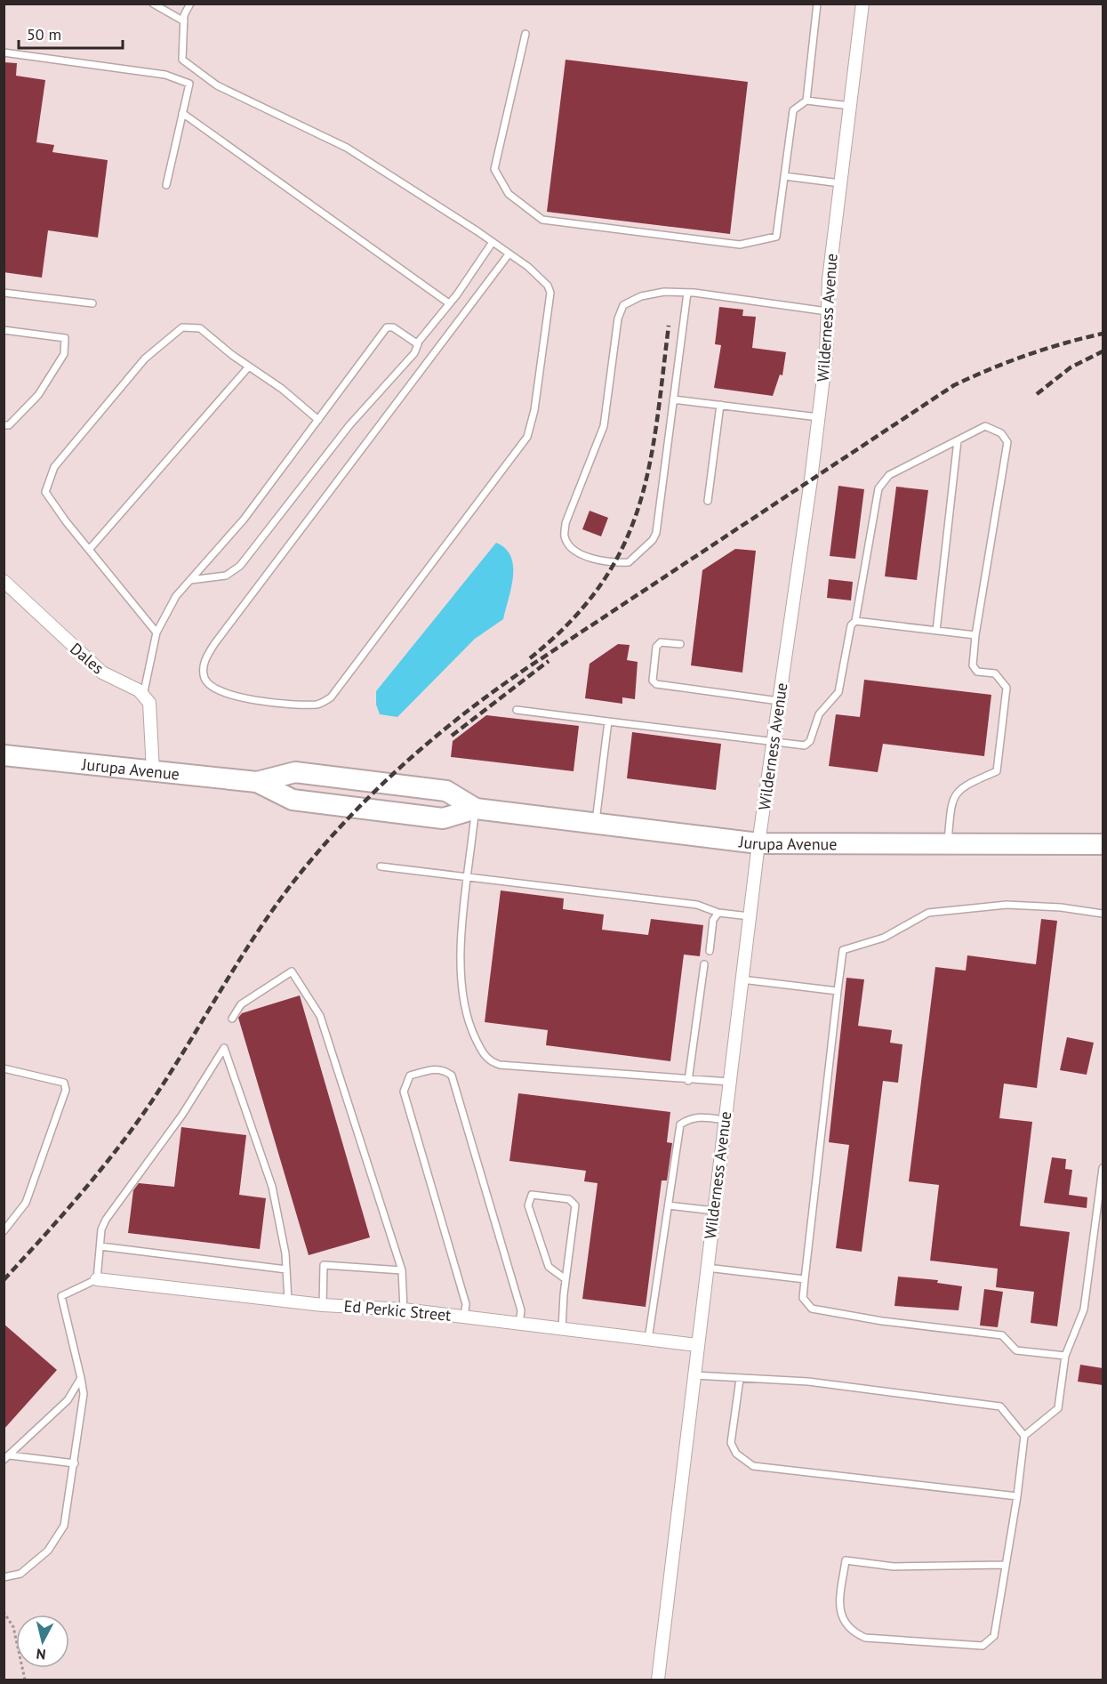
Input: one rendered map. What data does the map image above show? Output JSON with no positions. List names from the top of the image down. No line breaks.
{"streets":{"main road":["Jurupa Avenue"],"street":["Wilderness Avenue","Dales","Ed Perkic Street"]},"crossings":[["Wilderness Avenue","Jurupa Avenue"],["Wilderness Avenue","Ed Perkic Street"]],"scale_bar":"50 m","north":"bottom"}
